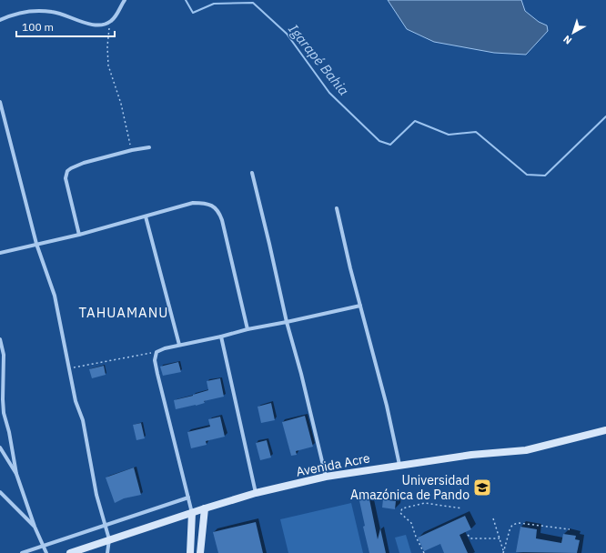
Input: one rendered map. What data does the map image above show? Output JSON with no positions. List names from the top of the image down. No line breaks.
{"streets":{"main road":["Avenida Acre"]},"districts":["TAHUAMANU"],"water":["Igarapé Bahia"],"places":{"school or university":["Universidad Amazónica de Pando"]},"scale_bar":"100 m","north":"bottom left"}
